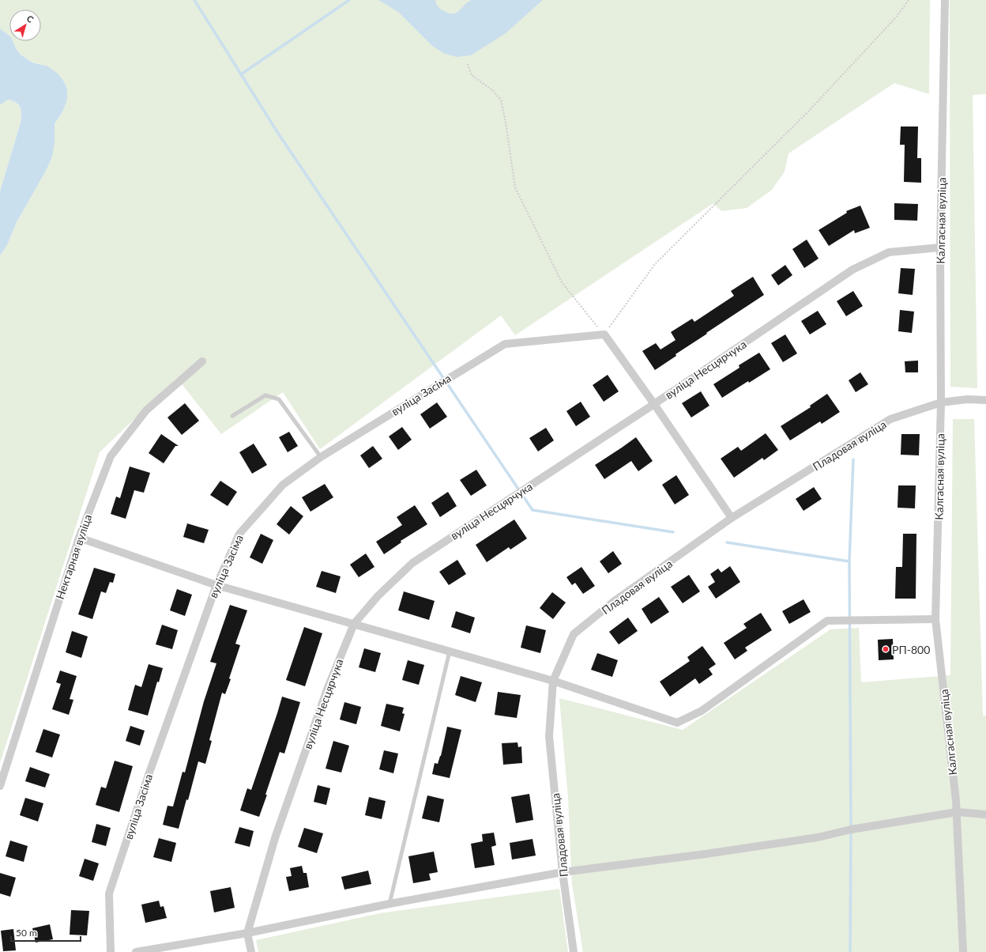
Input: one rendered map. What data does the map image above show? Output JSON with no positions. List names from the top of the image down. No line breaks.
{"streets":{"street":["Калгасная вуліца","вуліца Несцярчука","вуліца Засіма","Пладовая вуліца","Нектарная вуліца"]},"crossings":[["Калгасная вуліца","вуліца Несцярчука"],["Калгасная вуліца","Пладовая вуліца"]],"places":["РП-800"],"scale_bar":"50 m","north":"top right"}
